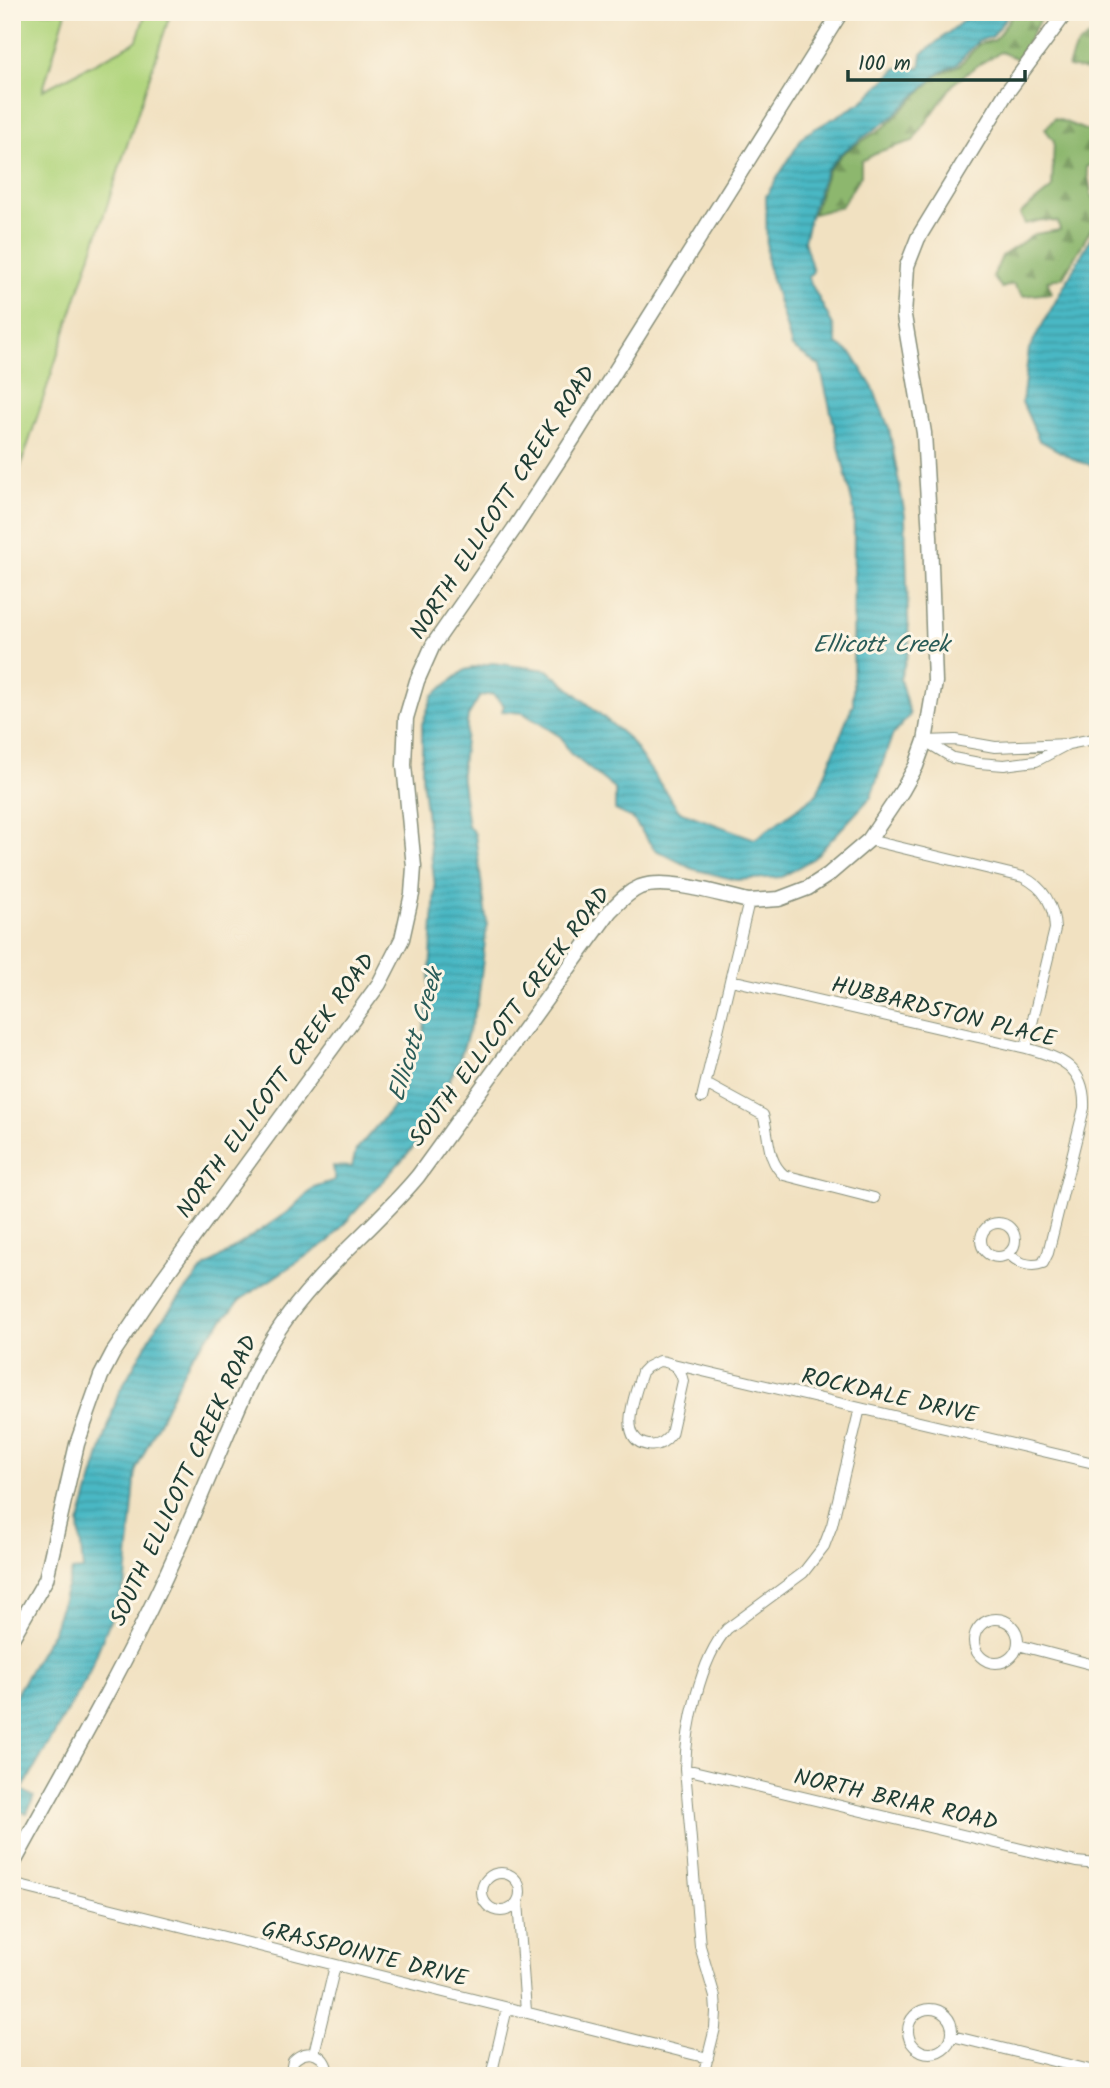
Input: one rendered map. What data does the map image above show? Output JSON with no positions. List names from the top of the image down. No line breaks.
{"streets":{"street":["NORTH ELLICOTT CREEK ROAD","HUBBARDSTON PLACE","SOUTH ELLICOTT CREEK ROAD","ROCKDALE DRIVE","NORTH BRIAR ROAD","GRASSPOINTE DRIVE"]},"water":["Ellicott Creek"],"scale_bar":"100 m"}
